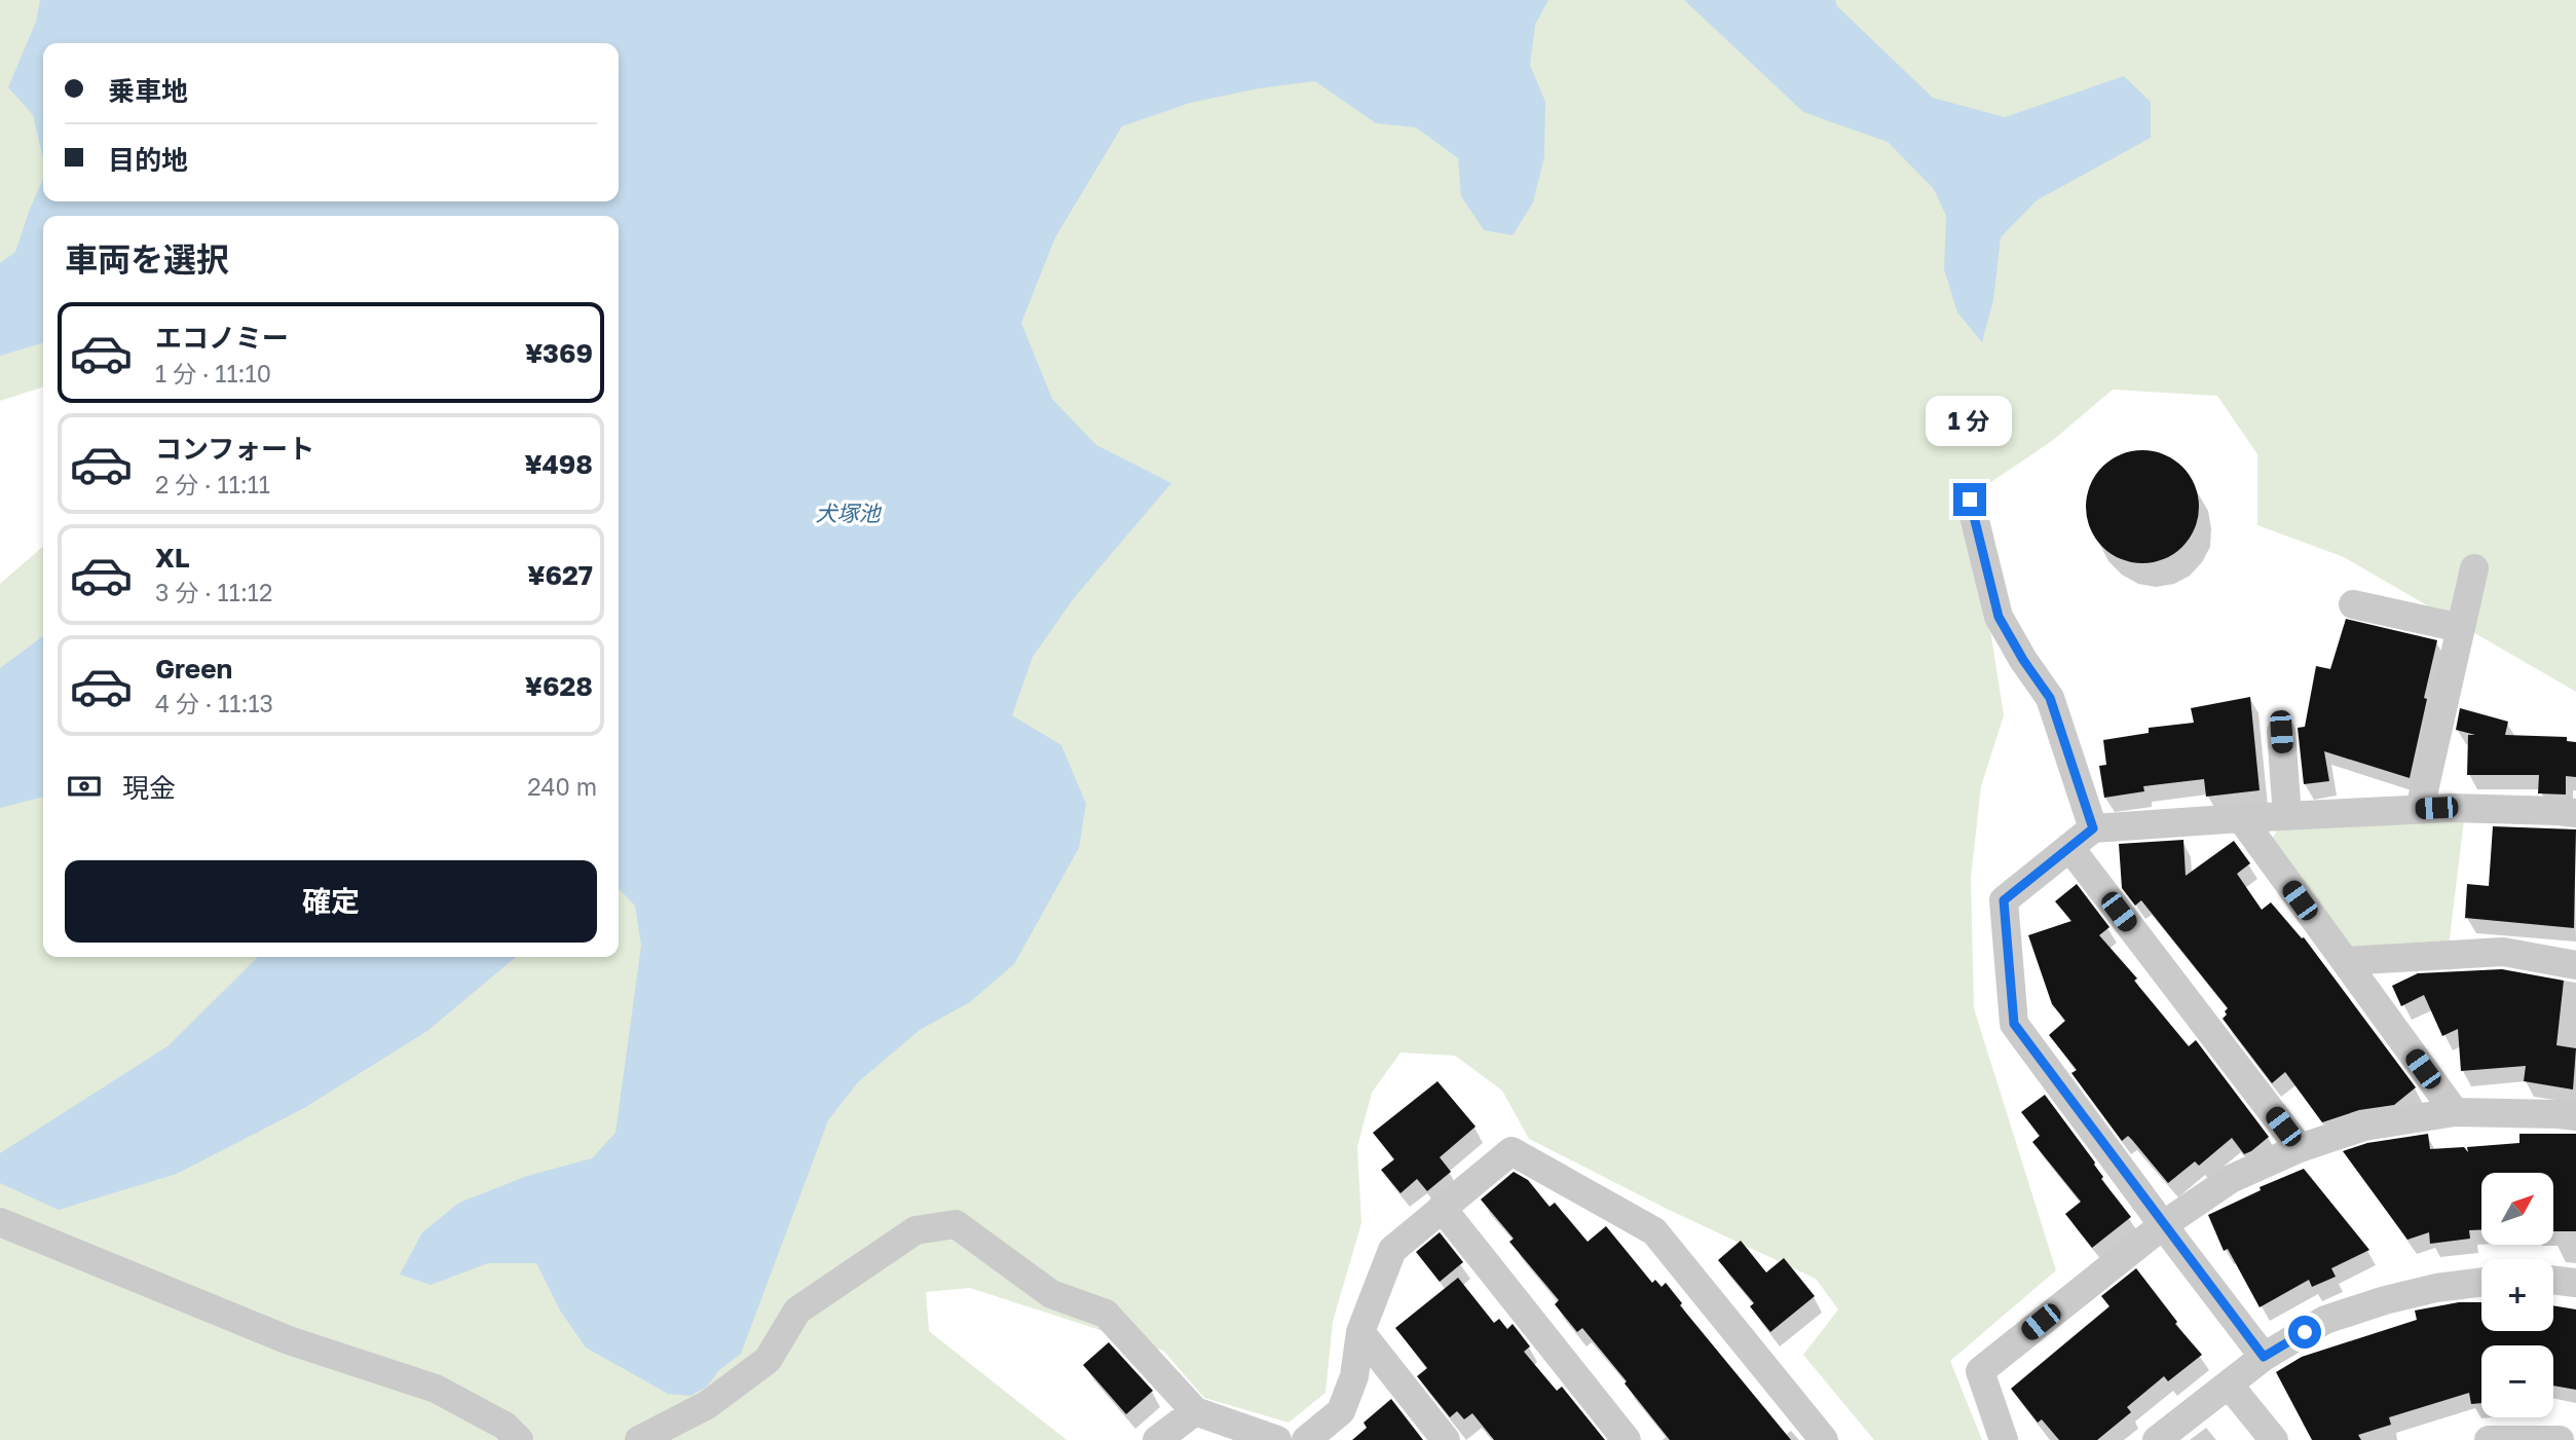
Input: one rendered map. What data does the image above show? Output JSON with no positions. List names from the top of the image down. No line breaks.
{"water":["犬塚池"],"north":"top right","page":{"banner":["乗車地","目的地"],"heading":"車両を選択","list":[{"name":"エコノミー","note":"1 分 · 11:10","value":"¥369"},{"name":"コンフォート","note":"2 分 · 11:11","value":"¥498"},{"name":"XL","note":"3 分 · 11:12","value":"¥627"},{"name":"Green","note":"4 分 · 11:13","value":"¥628"}],"bubble":"1 分","pay":["現金","240 m"],"buttons":"確定","map_buttons":["+","−"]}}
